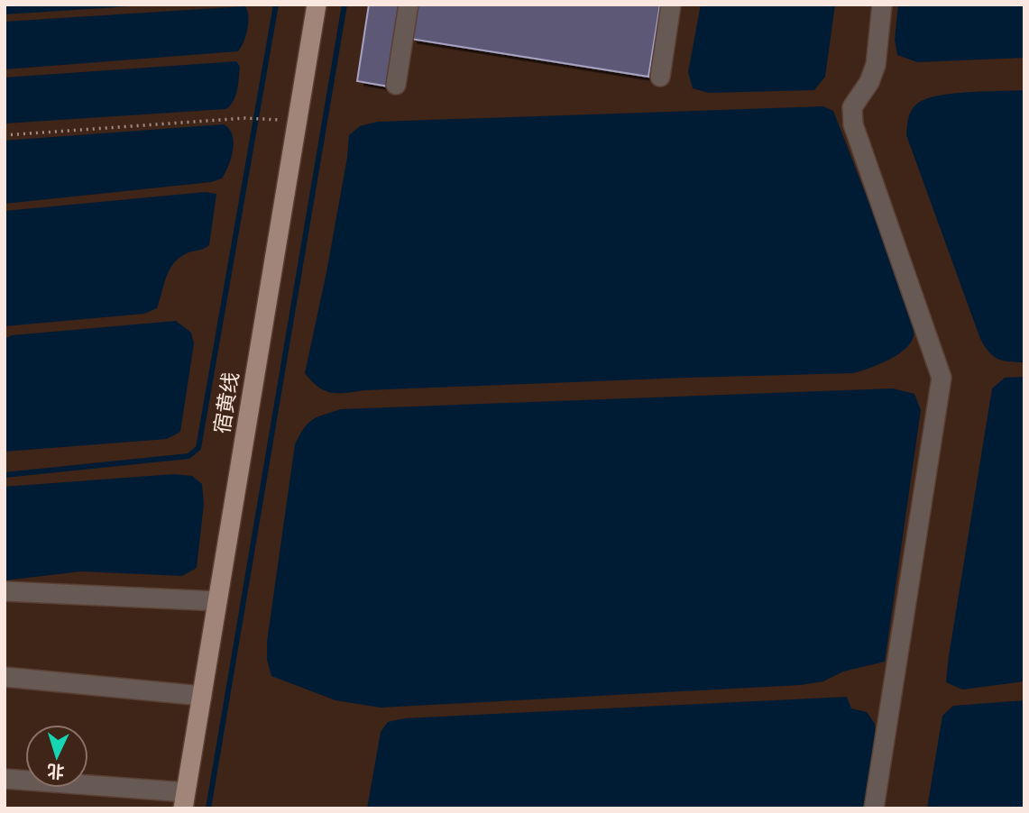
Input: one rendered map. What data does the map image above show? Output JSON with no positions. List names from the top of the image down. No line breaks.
{"streets":{"main road":["宿黄线"]},"north":"bottom"}
